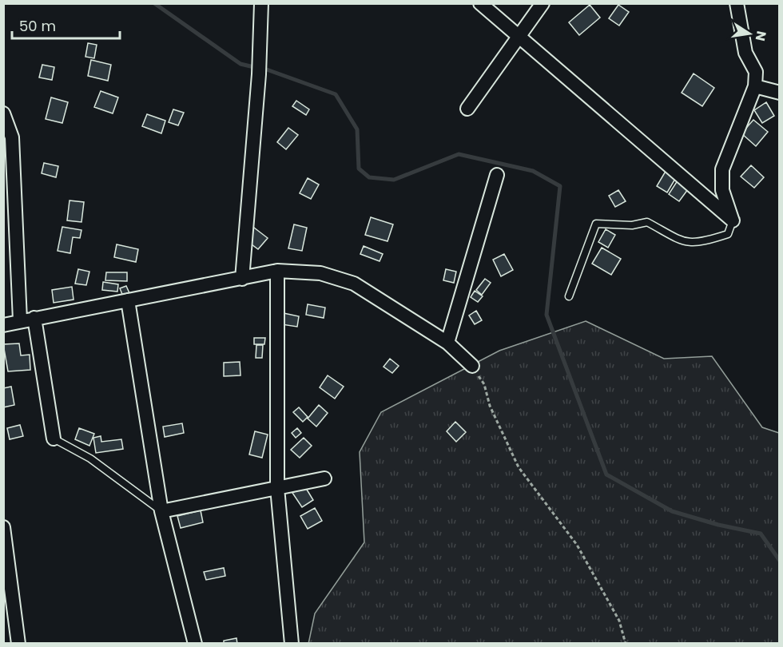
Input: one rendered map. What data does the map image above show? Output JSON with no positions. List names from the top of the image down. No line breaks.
{"scale_bar":"50 m","north":"right"}
